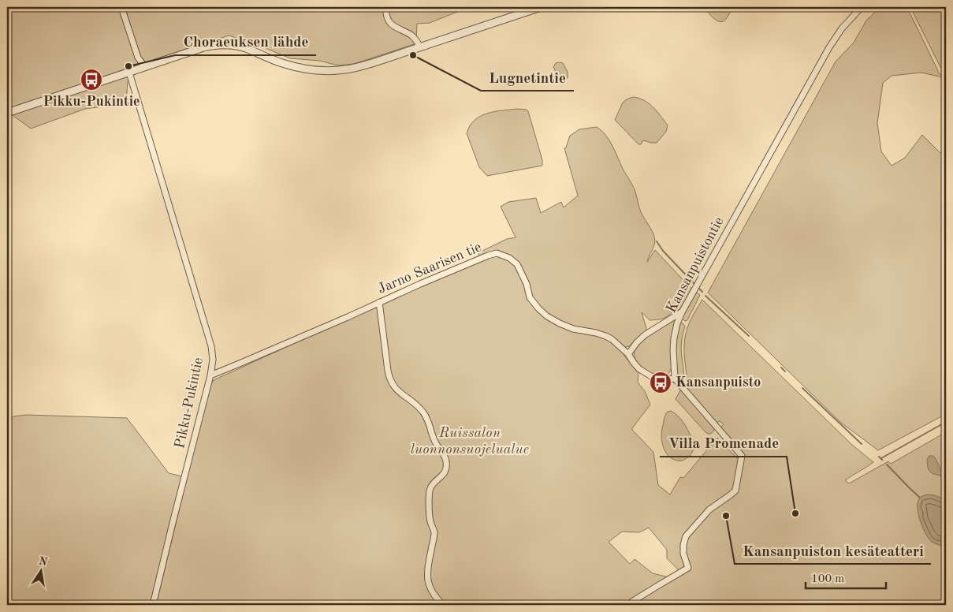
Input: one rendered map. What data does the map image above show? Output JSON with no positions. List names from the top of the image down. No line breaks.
{"streets":{"street":["Kansanpuistontie","Jarno Saarisen tie","Pikku-Pukintie"]},"crossings":[["Kansanpuistontie","Jarno Saarisen tie"],["Jarno Saarisen tie","Pikku-Pukintie"]],"parks":["Ruissalon luonnonsuojelualue"],"places":{"other":["Lugnetintie","Choraeuksen lähde","Villa Promenade","Kansanpuiston kesäteatteri"],"bus stop":["Pikku-Pukintie","Kansanpuisto"]},"scale_bar":"100 m","north":"top"}
